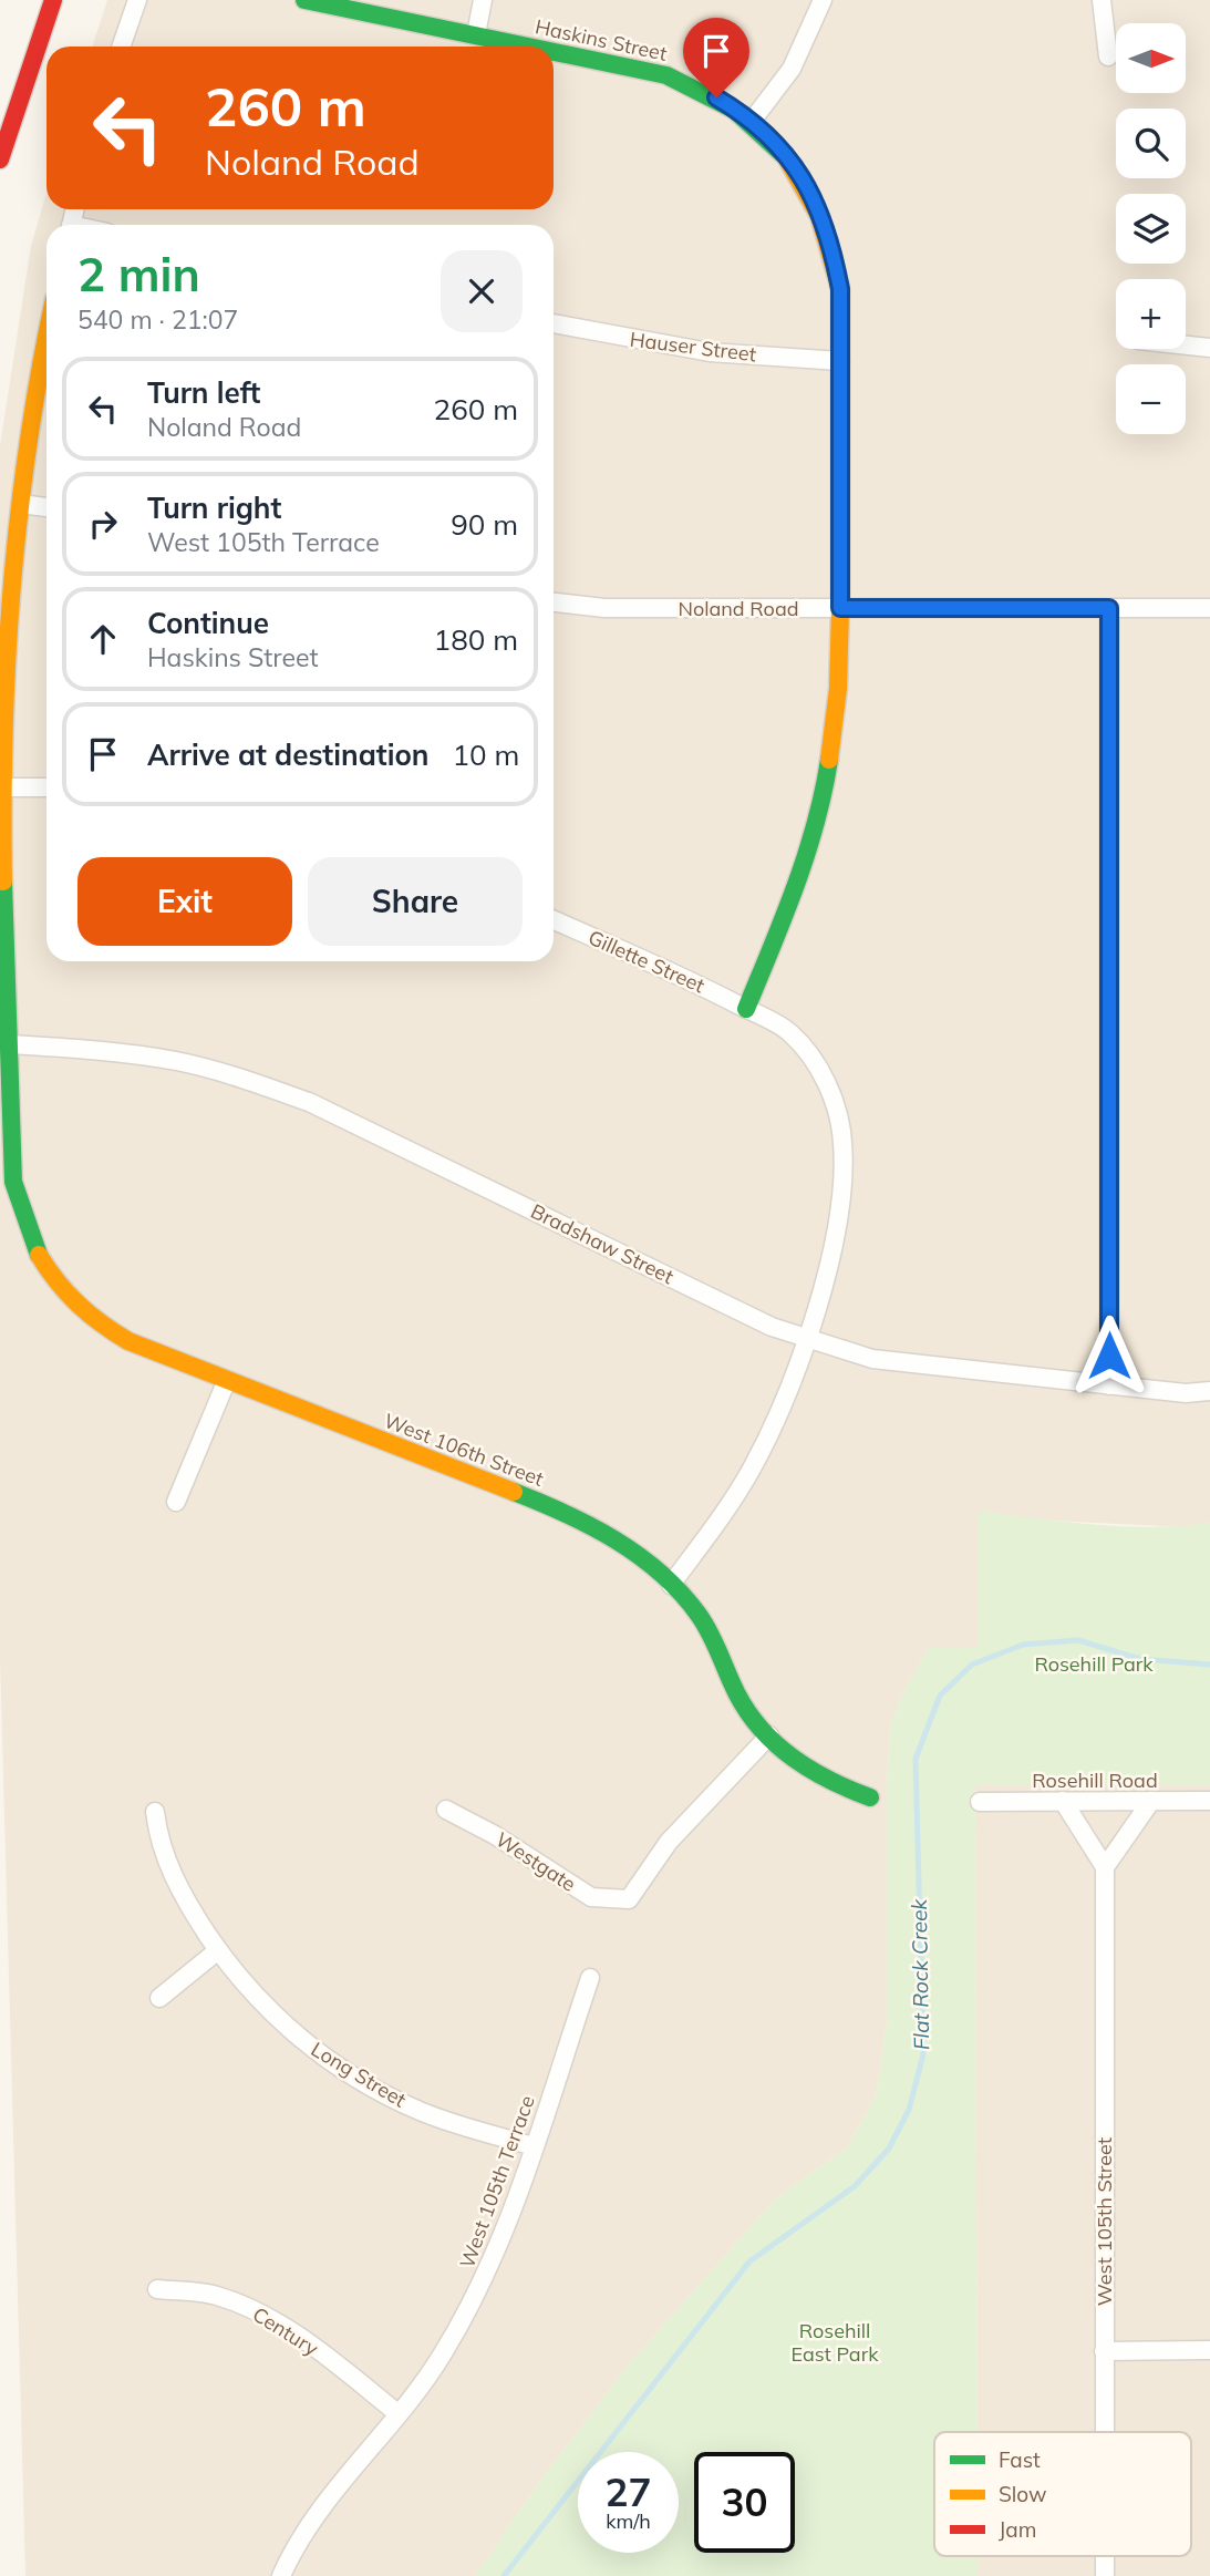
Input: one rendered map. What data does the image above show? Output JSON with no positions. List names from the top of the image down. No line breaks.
{"streets":{"main road":["Haskins Street","West 106th Street"],"street":["Hauser Street","Noland Road","Gillette Street","Bradshaw Street","Rosehill Road","Westgate","Long Street","West 105th Terrace","West 105th Street","Century"]},"crossings":[["Bradshaw Street","West 106th Street"],["Long Street","West 105th Terrace"],["West 105th Terrace","Century"]],"water":["Flat Rock Creek"],"parks":["Rosehill Park","Rosehill East Park"],"legend":["Fast","Slow","Jam"],"north":"right","page":{"map_buttons":["+","−"],"turn":["260 m","Noland Road"],"heading":["2 min","540 m · 21:07"],"list":[{"name":"Turn left","note":"Noland Road","value":"260 m"},{"name":"Turn right","note":"West 105th Terrace","value":"90 m"},{"name":"Continue","note":"Haskins Street","value":"180 m"},{"name":"Arrive at destination","value":"10 m"}],"buttons":["Exit","Share"],"speed":"27 km/h","limit":"30"}}
